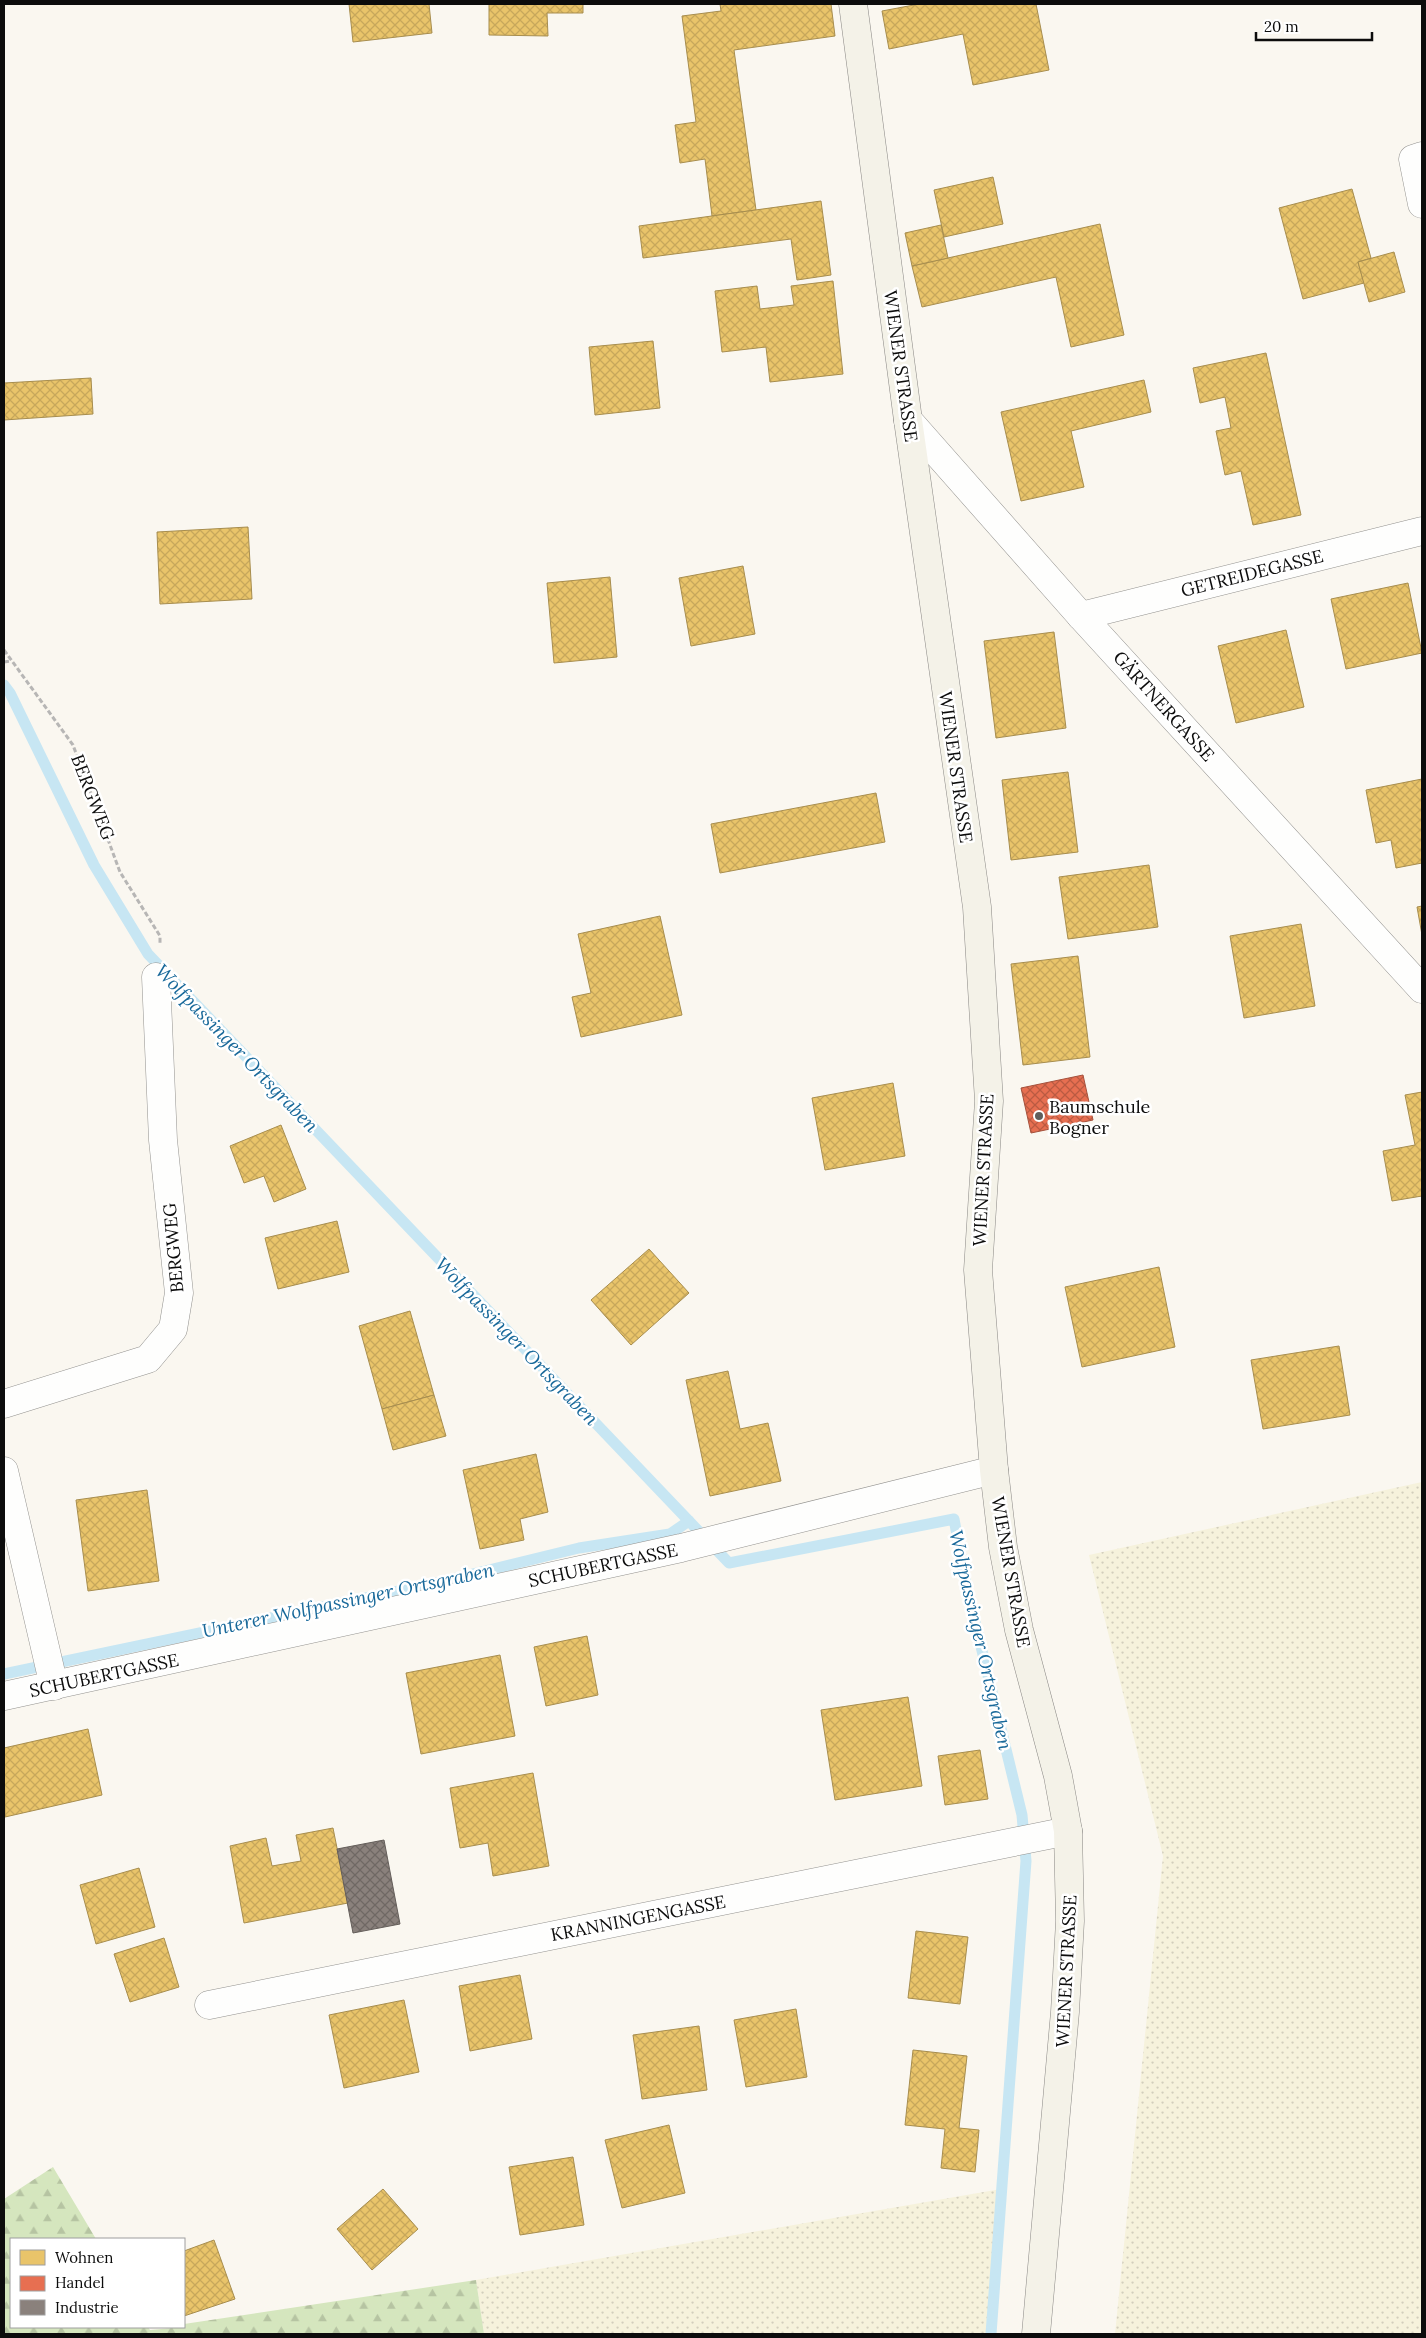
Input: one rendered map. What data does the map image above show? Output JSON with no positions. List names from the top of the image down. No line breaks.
{"streets":{"main road":["WIENER STRASSE"],"street":["GETREIDEGASSE","GÄRTNERGASSE","BERGWEG","SCHUBERTGASSE","KRANNINGENGASSE"]},"crossings":[["WIENER STRASSE","GÄRTNERGASSE"],["WIENER STRASSE","SCHUBERTGASSE"],["WIENER STRASSE","KRANNINGENGASSE"],["GETREIDEGASSE","GÄRTNERGASSE"]],"water":["Wolfpassinger Ortsgraben","Unterer Wolfpassinger Ortsgraben"],"places":["Baumschule Bogner"],"legend":["Wohnen","Handel","Industrie"],"scale_bar":"20 m"}
